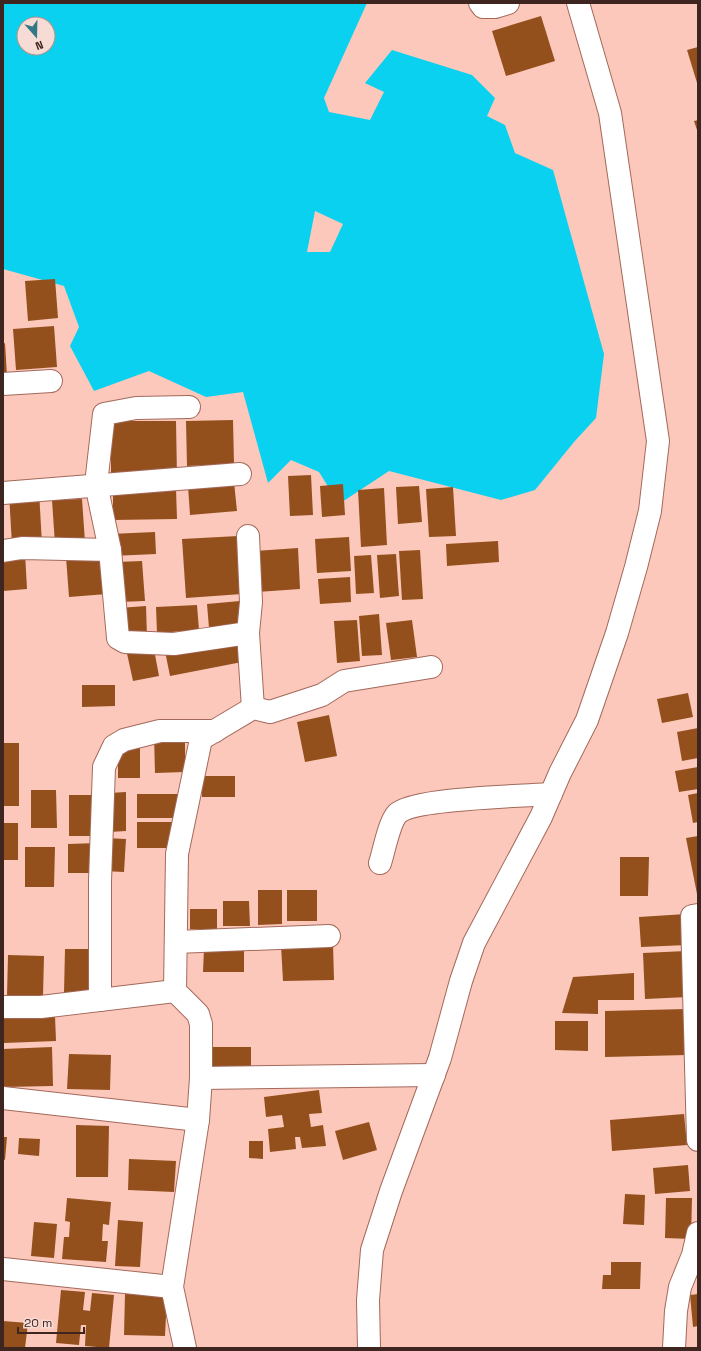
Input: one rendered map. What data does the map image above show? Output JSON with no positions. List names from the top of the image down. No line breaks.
{"scale_bar":"20 m","north":"bottom"}
